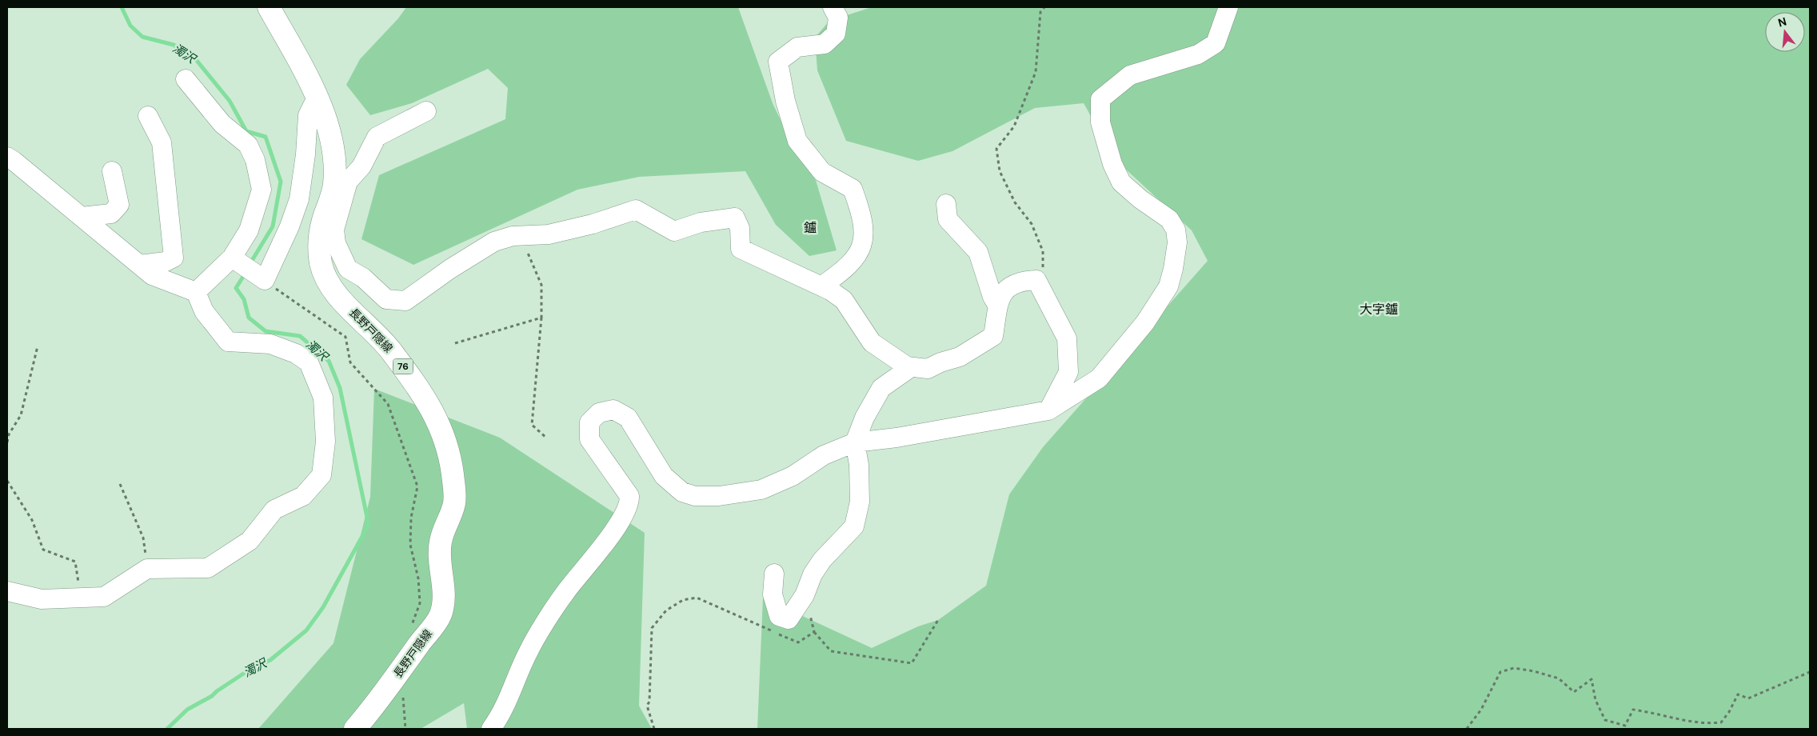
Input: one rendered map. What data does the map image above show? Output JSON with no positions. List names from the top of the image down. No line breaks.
{"streets":{"main road":["長野戸隠線","76"]},"districts":["鑪","大字鑪"],"water":["濁沢"],"north":"top"}
